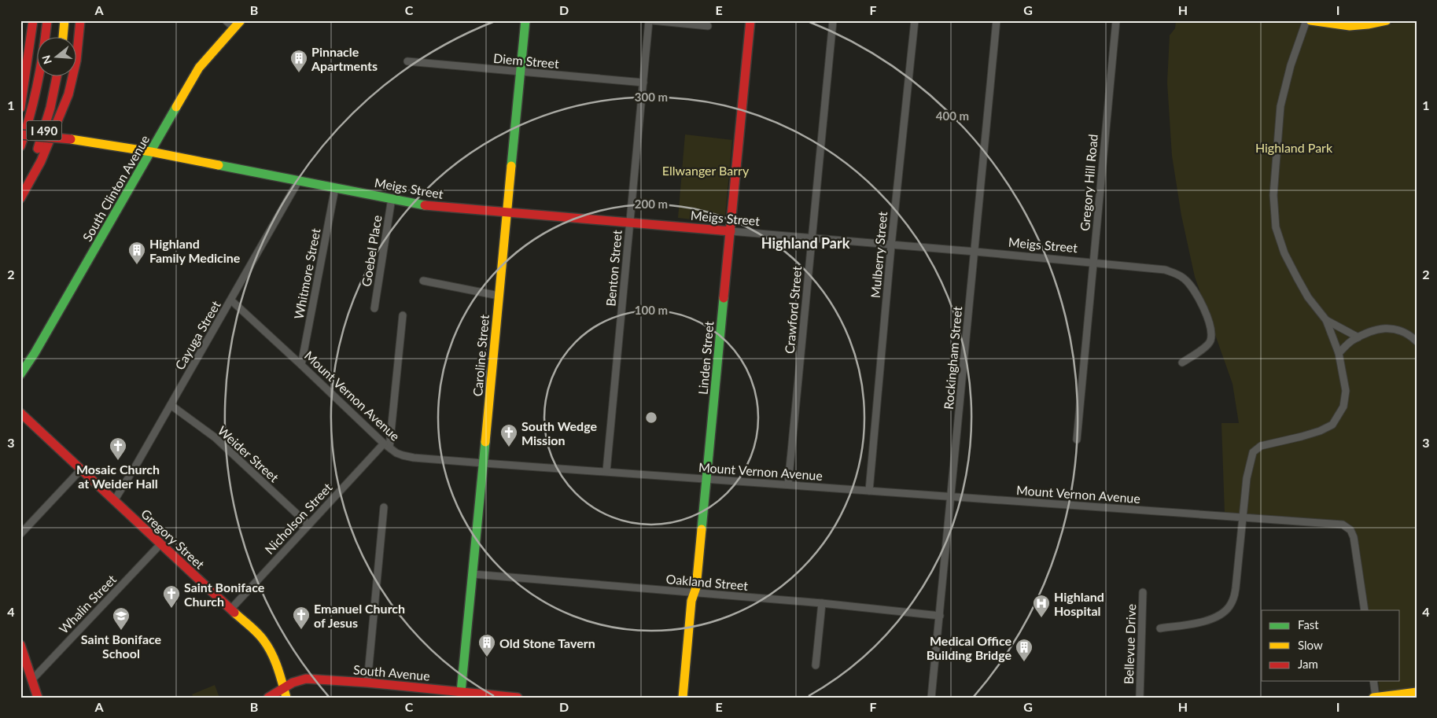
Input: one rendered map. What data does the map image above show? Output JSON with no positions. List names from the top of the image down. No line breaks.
{"streets":{"main road":["I 490","South Clinton Avenue","Meigs Street","Caroline Street","Linden Street","Gregory Street","South Avenue"],"street":["Diem Street","Gregory Hill Road","Goebel Place","Mulberry Street","Benton Street","Whitmore Street","Crawford Street","Cayuga Street","Rockingham Street","Mount Vernon Avenue","Weider Street","Nicholson Street","Oakland Street","Whalin Street","Bellevue Drive"]},"crossings":[["Diem Street","Benton Street"],["Diem Street","Caroline Street"],["Gregory Hill Road","Meigs Street"],["South Clinton Avenue","Meigs Street"],["Meigs Street","Goebel Place"],["Meigs Street","Mulberry Street"],["Meigs Street","Benton Street"],["Meigs Street","Whitmore Street"],["Meigs Street","Crawford Street"],["Meigs Street","Cayuga Street"],["Meigs Street","Caroline Street"],["Meigs Street","Linden Street"],["Meigs Street","Rockingham Street"],["Mulberry Street","Mount Vernon Avenue"],["Benton Street","Mount Vernon Avenue"],["Whitmore Street","Mount Vernon Avenue"],["Crawford Street","Mount Vernon Avenue"],["Cayuga Street","Mount Vernon Avenue"],["Cayuga Street","Weider Street"],["Cayuga Street","Gregory Street"],["Caroline Street","Mount Vernon Avenue"],["Caroline Street","Oakland Street"],["Caroline Street","South Avenue"],["Linden Street","Mount Vernon Avenue"],["Linden Street","Oakland Street"],["Rockingham Street","Mount Vernon Avenue"],["Rockingham Street","Oakland Street"],["Mount Vernon Avenue","Nicholson Street"],["Weider Street","Nicholson Street"],["Nicholson Street","Gregory Street"],["Gregory Street","Whalin Street"],["Gregory Street","South Avenue"]],"districts":["Highland Park"],"parks":["Highland Park","Ellwanger Barry"],"places":{"building":["Pinnacle Apartments","Highland Family Medicine","Old Stone Tavern","Medical Office Building Bridge"],"church":["South Wedge Mission","Mosaic Church at Weider Hall","Saint Boniface Church","Emanuel Church of Jesus"],"hospital":["Highland Hospital"],"school or university":["Saint Boniface School"]},"legend":["Fast","Slow","Jam"],"north":"left","grid":{"columns":["A","B","C","D","E","F","G","H","I"],"rows":["1","2","3","4"]},"rings":["300 m","400 m","200 m","100 m"]}
